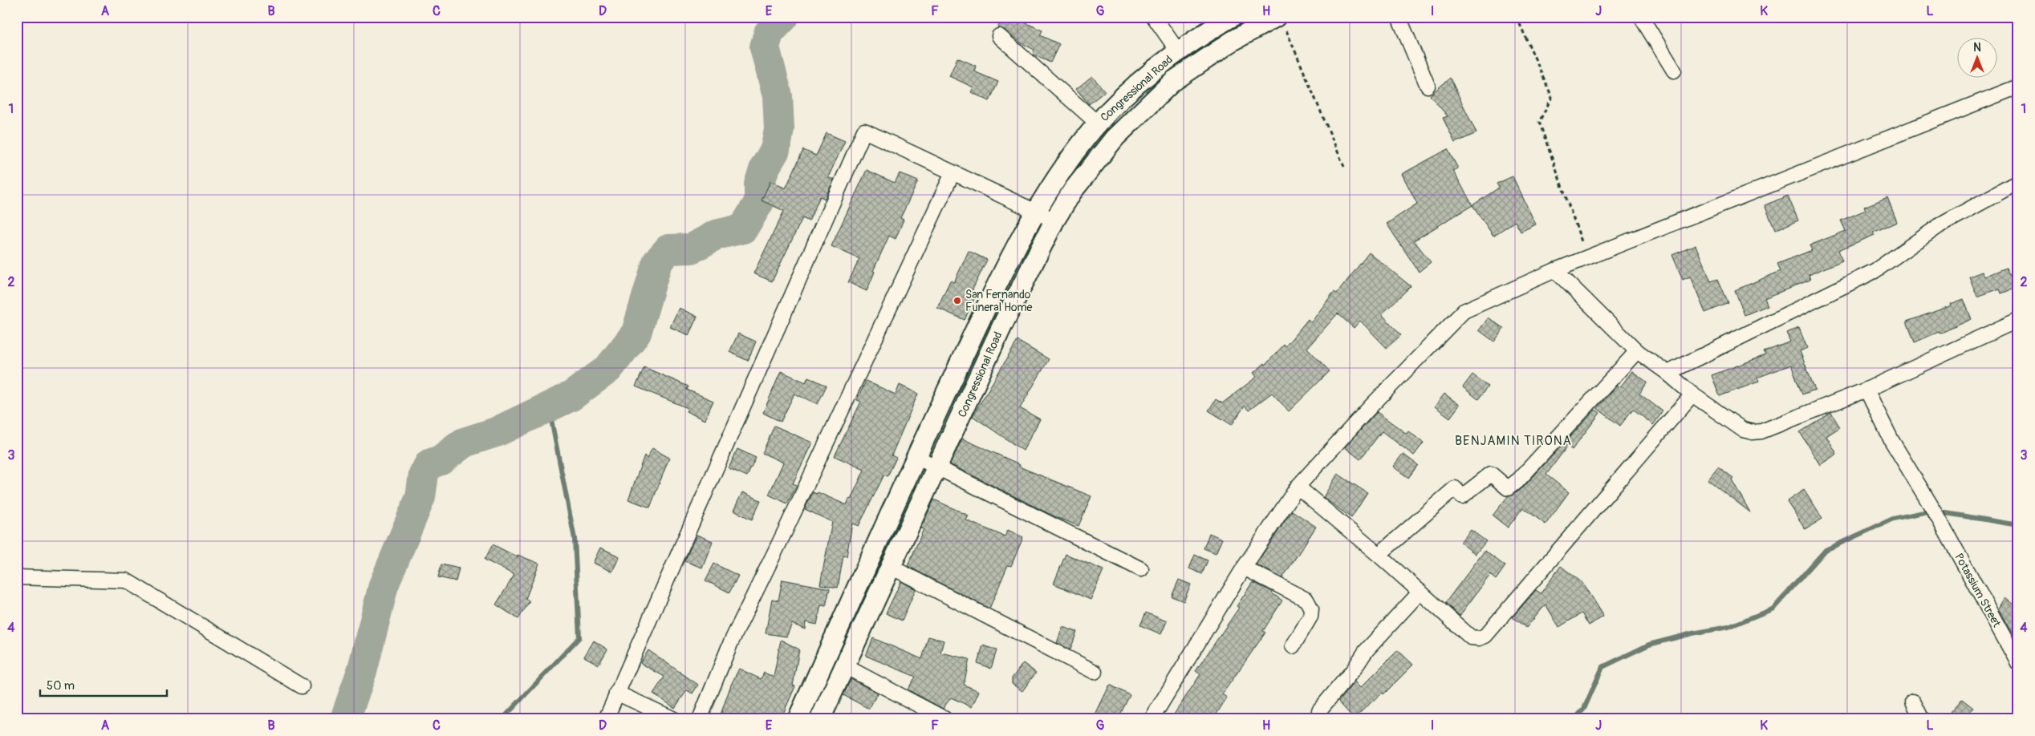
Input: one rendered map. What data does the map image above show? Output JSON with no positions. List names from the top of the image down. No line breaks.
{"streets":{"main road":["Congressional Road"],"street":["Potassium Street"]},"districts":["BENJAMIN TIRONA"],"places":["San Fernando Funeral Home"],"scale_bar":"50 m","north":"top","grid":{"columns":["A","B","C","D","E","F","G","H","I","J","K","L"],"rows":["1","2","3","4"]}}
